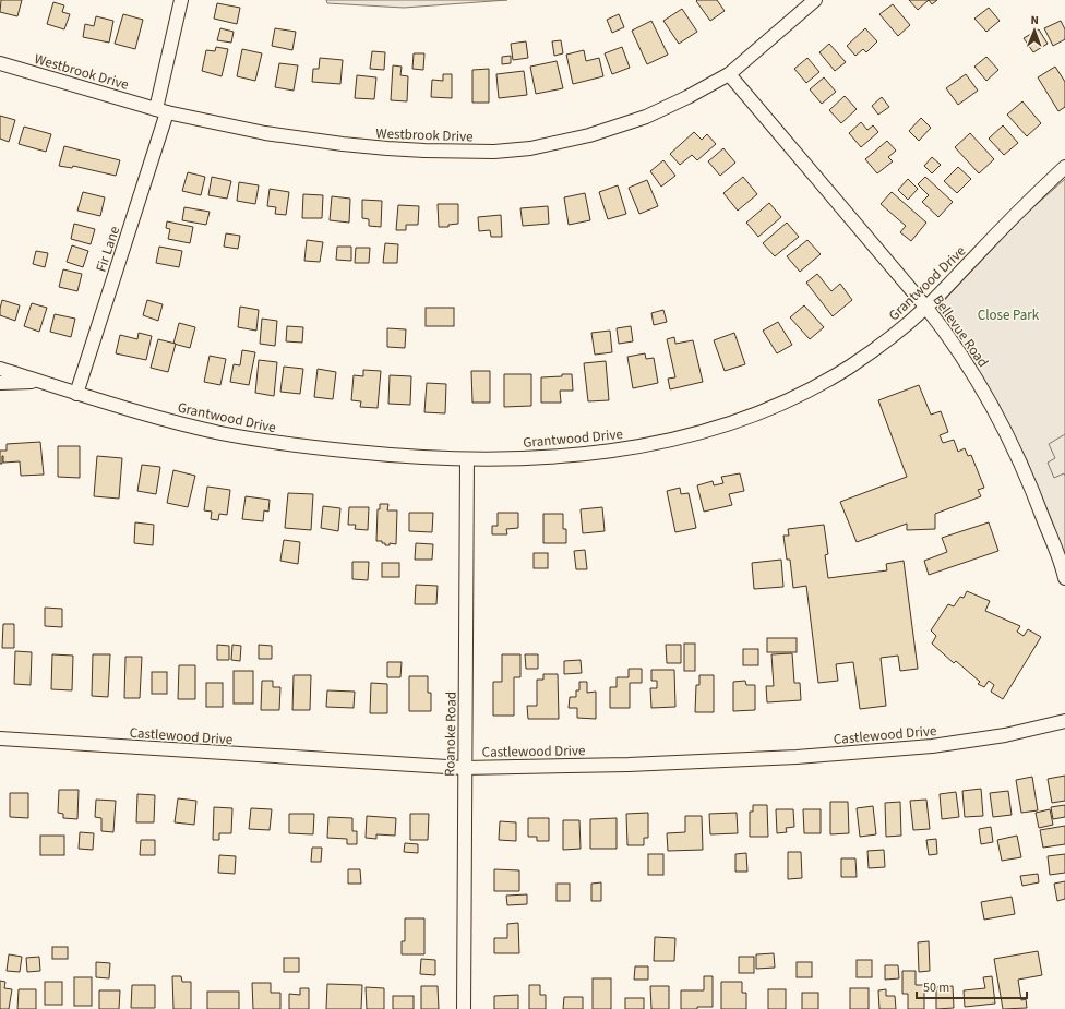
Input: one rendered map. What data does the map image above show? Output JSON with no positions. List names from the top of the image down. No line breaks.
{"streets":{"street":["Westbrook Drive","Fir Lane","Grantwood Drive","Bellevue Road","Roanoke Road","Castlewood Drive"]},"crossings":[["Westbrook Drive","Fir Lane"],["Westbrook Drive","Bellevue Road"],["Fir Lane","Grantwood Drive"],["Grantwood Drive","Bellevue Road"],["Grantwood Drive","Roanoke Road"],["Roanoke Road","Castlewood Drive"]],"parks":["Close Park"],"scale_bar":"50 m","north":"top"}
